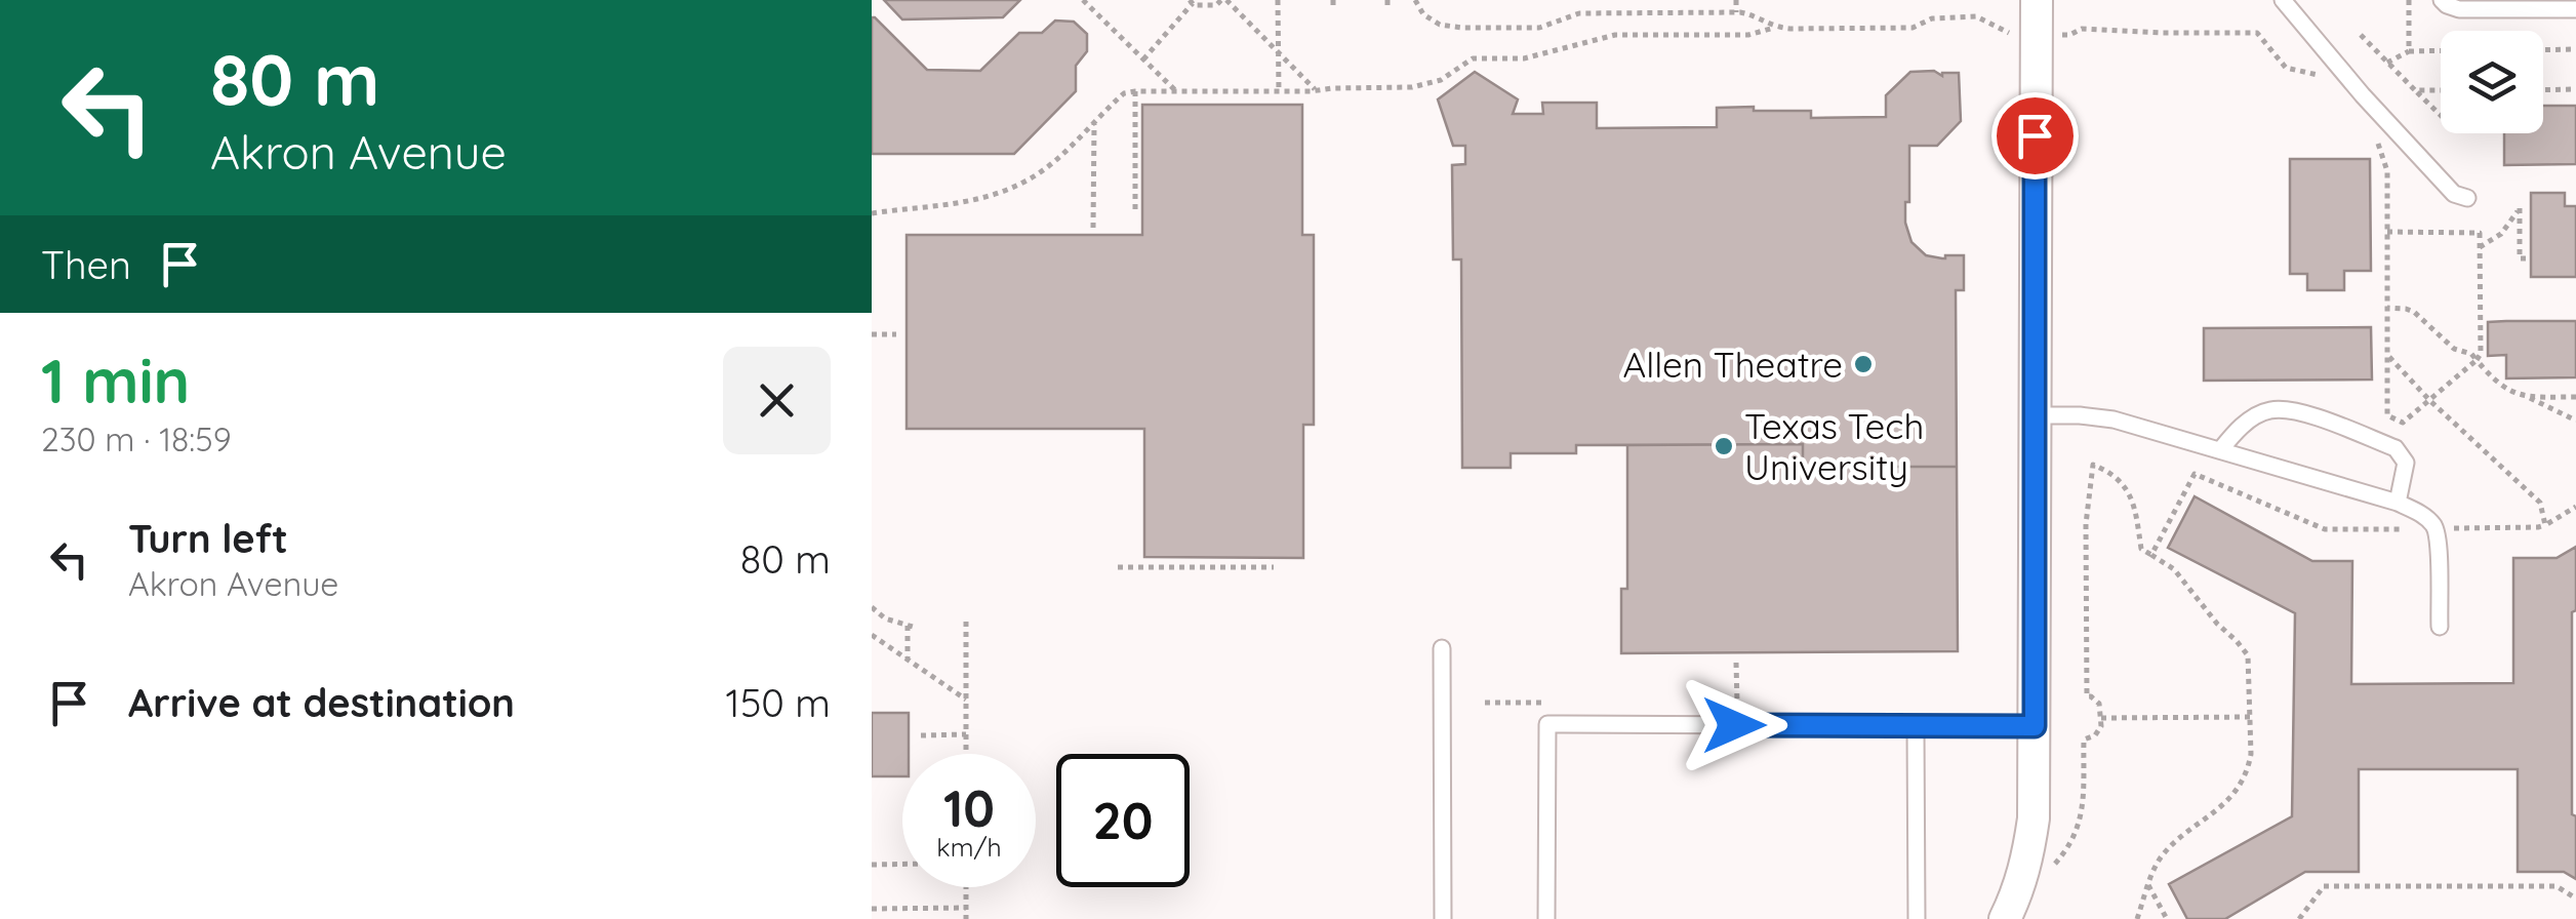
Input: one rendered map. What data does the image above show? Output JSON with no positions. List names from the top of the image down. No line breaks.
{"places":["Allen Theatre","Texas Tech University"],"page":{"turn":["80 m","Akron Avenue"],"then":"Then","heading":["1 min","230 m · 18:59"],"list":[{"name":"Turn left","note":"Akron Avenue","value":"80 m"},{"name":"Arrive at destination","value":"150 m"}],"speed":"10 km/h","limit":"20"}}
